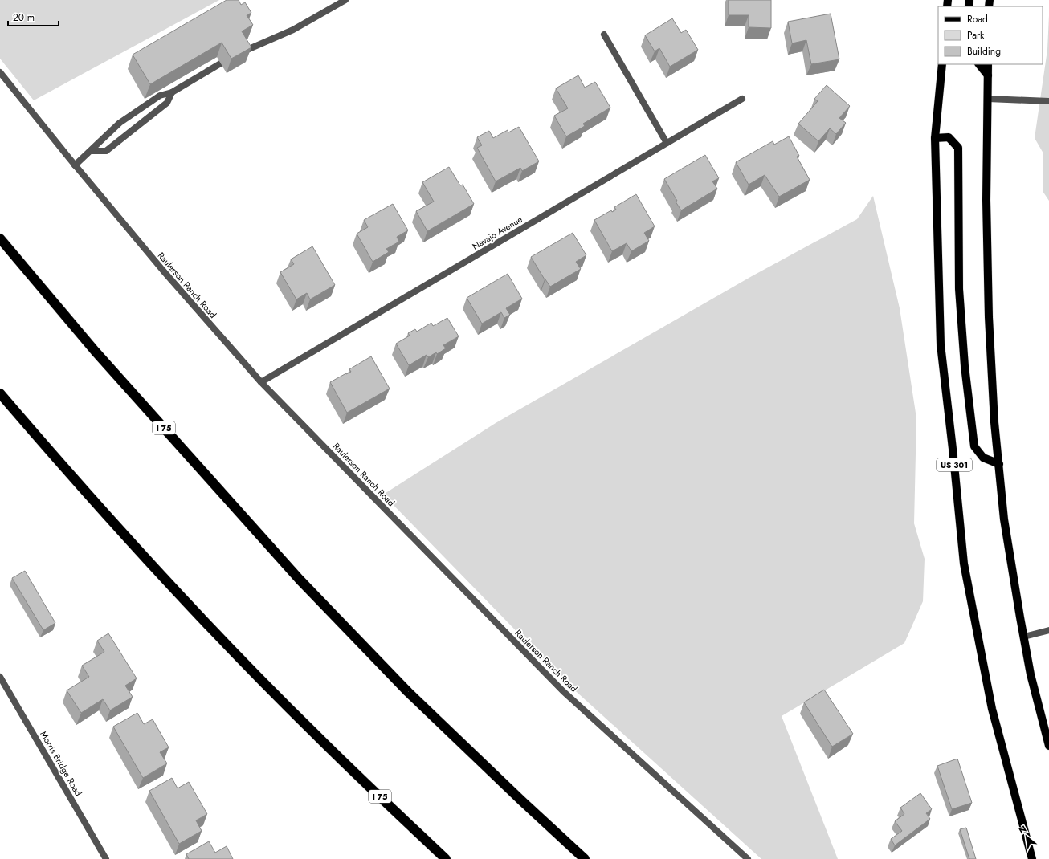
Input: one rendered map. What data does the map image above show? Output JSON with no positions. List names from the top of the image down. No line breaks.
{"streets":{"highway":["I 75"],"main road":["US 301"],"street":["Navajo Avenue","Raulerson Ranch Road","Morris Bridge Road"]},"crossings":[["Navajo Avenue","Raulerson Ranch Road"]],"legend":["Road","Park","Building"],"scale_bar":"20 m","north":"top left"}
